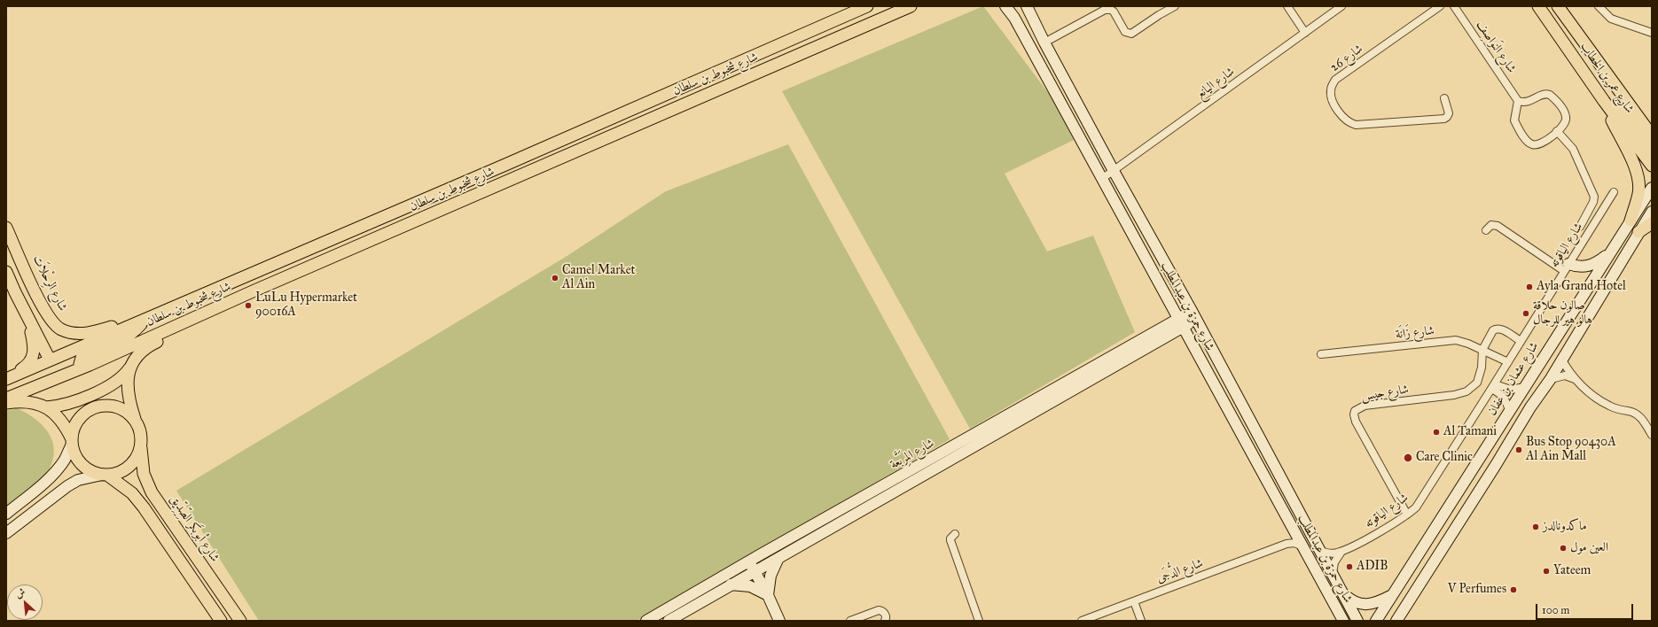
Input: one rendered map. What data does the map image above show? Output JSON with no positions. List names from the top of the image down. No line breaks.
{"streets":{"main road":["شارع شخبوط بن سلطان","شارع عمر بن الخطاب","شارع الرِحْلاَت","شارع أبوبَكر الصِّدِّيق"],"street":["شارع النَواصِف","شارع 26","شارع اليانع","شارع الياقوته","شارع حمزة بن عبدالمطلب","شارع زَانَة","شارع عثمان بن عفان","شارع جيس","شارع المِرَبَّعة","شارع الدُّجَى"]},"crossings":[["شارع شخبوط بن سلطان","شارع الرِحْلاَت"],["شارع اليانع","شارع حمزة بن عبدالمطلب"],["شارع الياقوته","شارع حمزة بن عبدالمطلب"],["شارع الياقوته","شارع زَانَة"],["شارع الياقوته","شارع جيس"],["شارع حمزة بن عبدالمطلب","شارع المِرَبَّعة"],["شارع زَانَة","شارع جيس"]],"places":["Camel Market Al Ain","Ayla Grand Hotel","LuLu Hypermarket 90016A","صالون حلاقة هالو هير للرجال","Al Tamani","Bus Stop 90430A Al Ain Mall","Care Clinic","ماكدونالدز","العين مول","ADIB","Yateem","V Perfumes"],"scale_bar":"100 m","north":"top left"}
